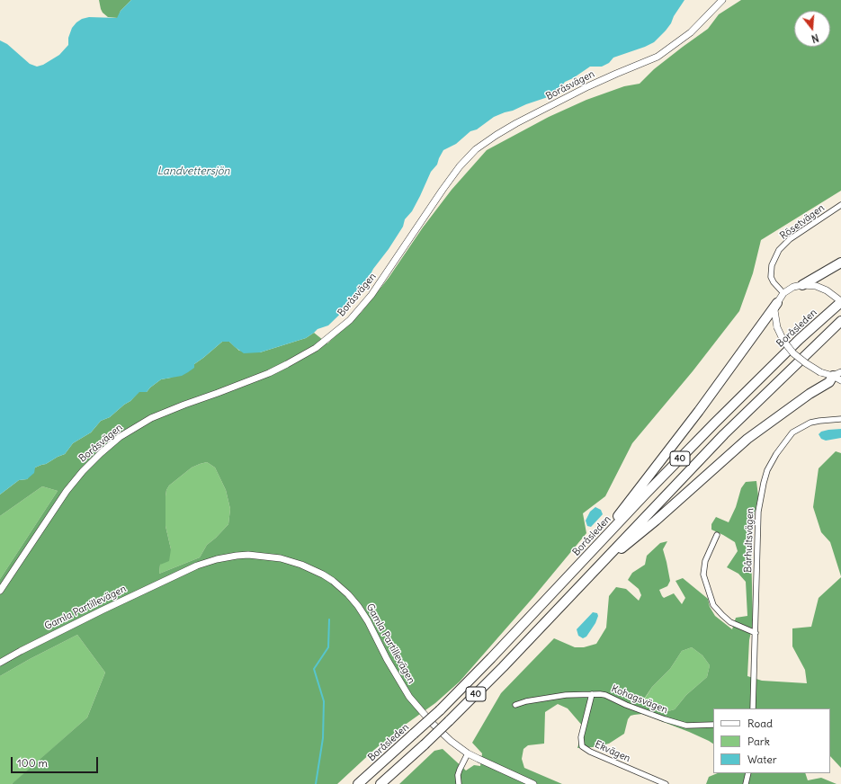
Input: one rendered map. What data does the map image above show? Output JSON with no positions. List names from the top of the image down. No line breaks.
{"streets":{"highway":["Boråsleden","40"],"street":["Boråsvägen","Rösetvägen","Bårhultsvägen","Gamla Partillevägen","Kohagsvägen","Ekvägen"]},"crossings":[["Boråsleden","40"],["Kohagsvägen","Ekvägen"]],"water":["Landvettersjön"],"legend":["Road","Park","Water"],"scale_bar":"100 m","north":"bottom"}
